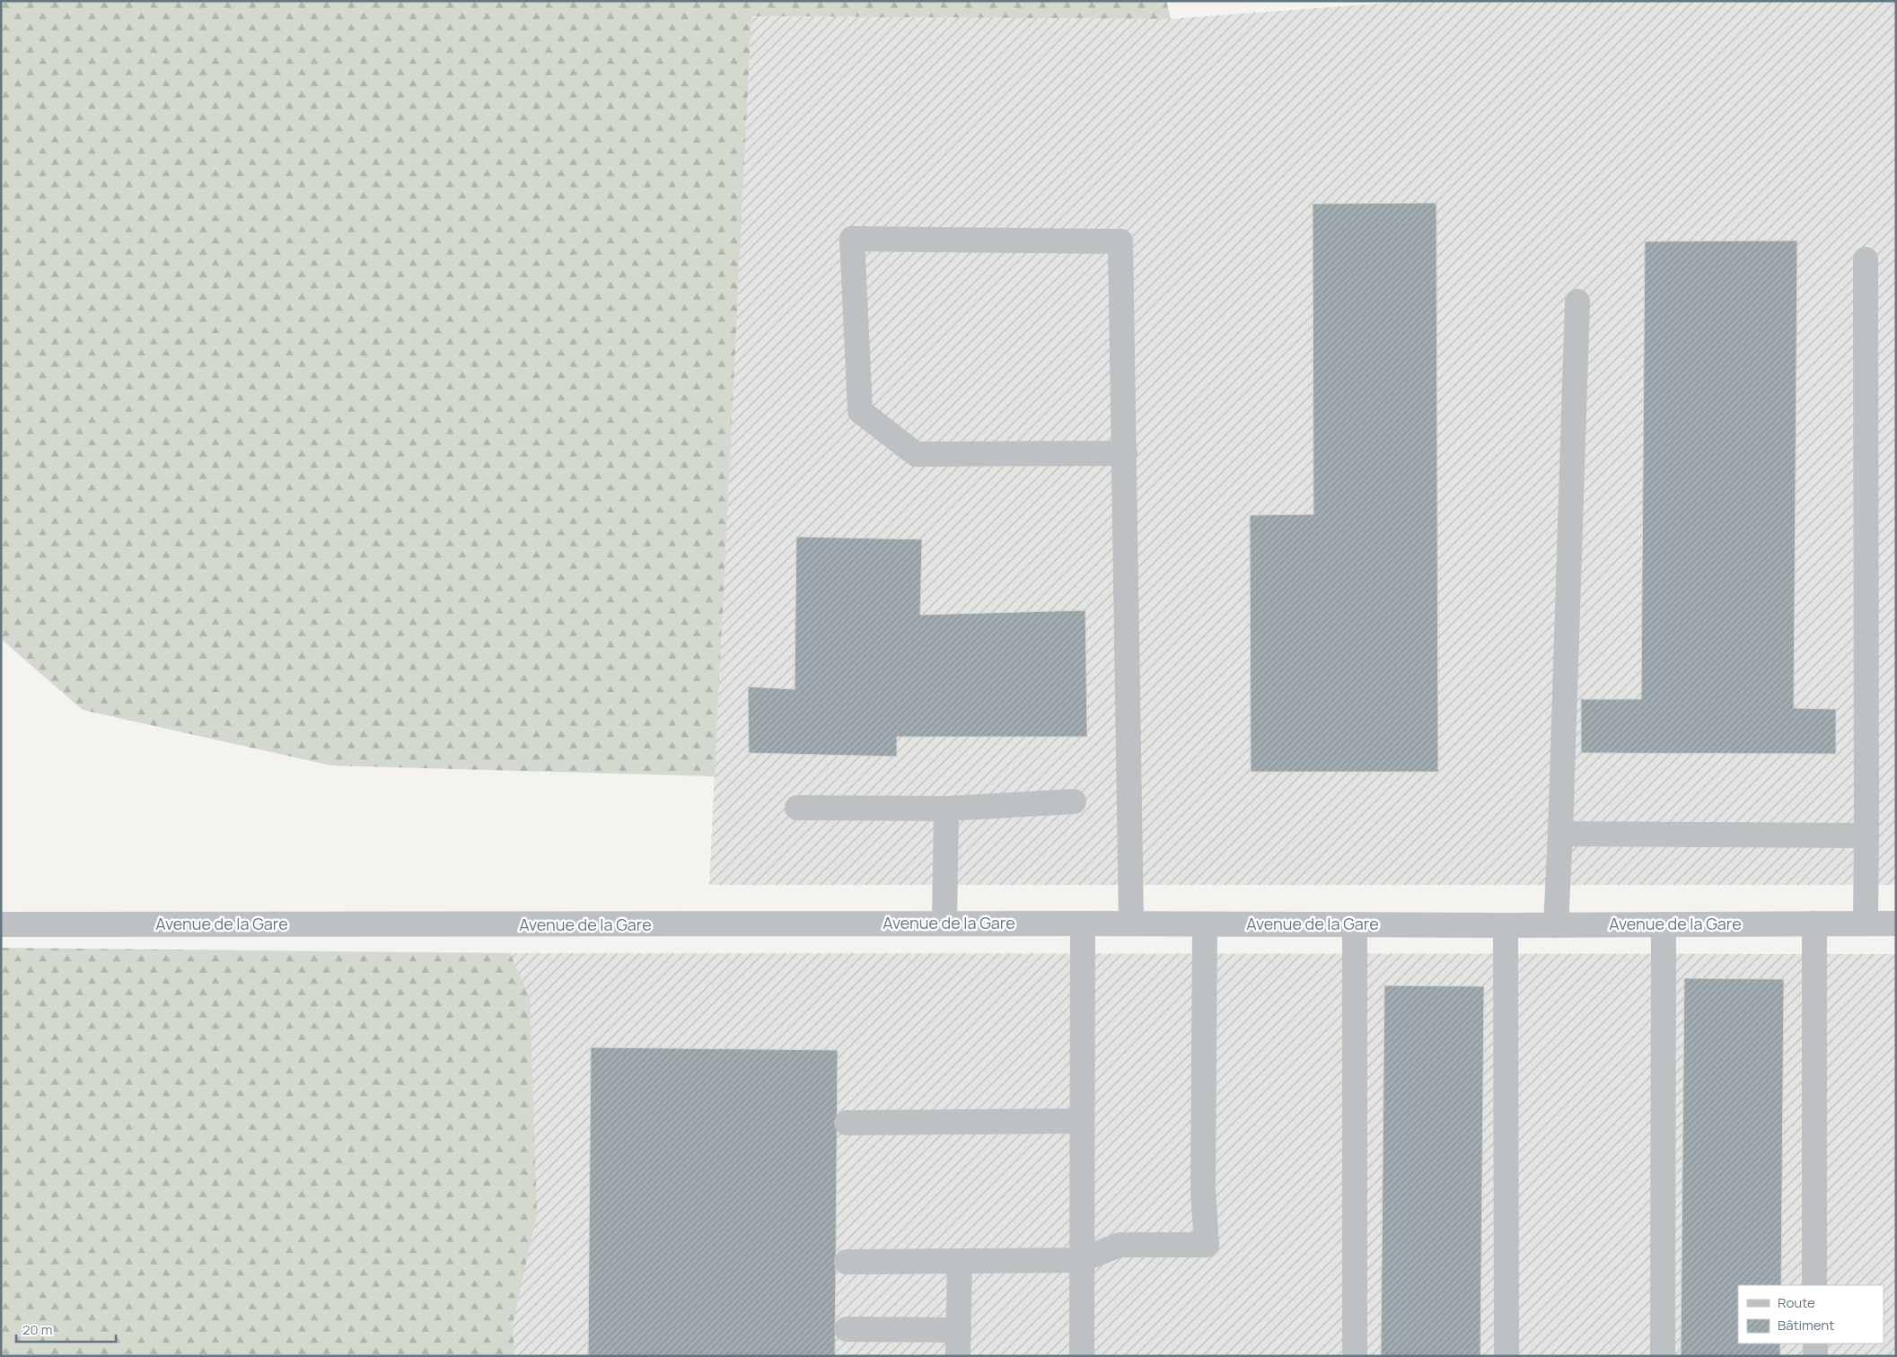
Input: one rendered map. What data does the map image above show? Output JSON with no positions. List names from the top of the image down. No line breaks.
{"streets":{"street":["Avenue de la Gare"]},"legend":["Route","Bâtiment"],"scale_bar":"20 m"}
